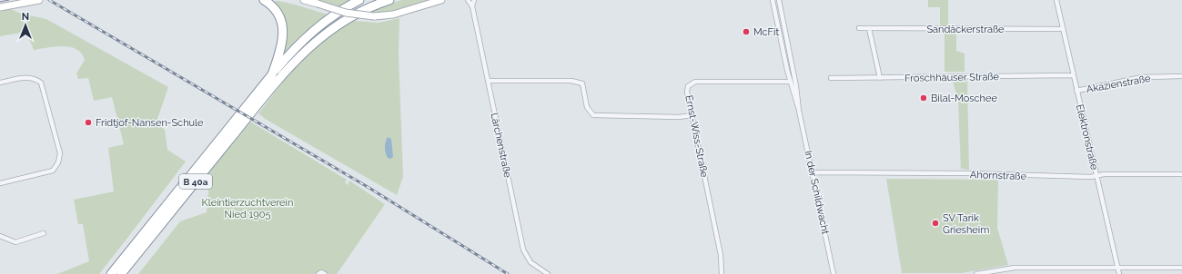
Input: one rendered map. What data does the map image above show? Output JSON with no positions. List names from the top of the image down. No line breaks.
{"streets":{"highway":["B 40a"],"street":["Sandäckerstraße","Froschhäuser Straße","Akazienstraße","Ernst-Wiss-Straße","Elektronstraße","Lärchenstraße","Ahornstraße","In der Schildwacht"]},"crossings":[["Sandäckerstraße","Elektronstraße"],["Froschhäuser Straße","Elektronstraße"],["Akazienstraße","Elektronstraße"],["Ernst-Wiss-Straße","In der Schildwacht"],["Elektronstraße","Ahornstraße"],["Ahornstraße","In der Schildwacht"]],"parks":["Kleintierzuchtverein Nied 1905"],"places":["McFit","Bilal-Moschee","Fridtjof-Nansen-Schule","SV Tarik Griesheim"],"north":"top"}
